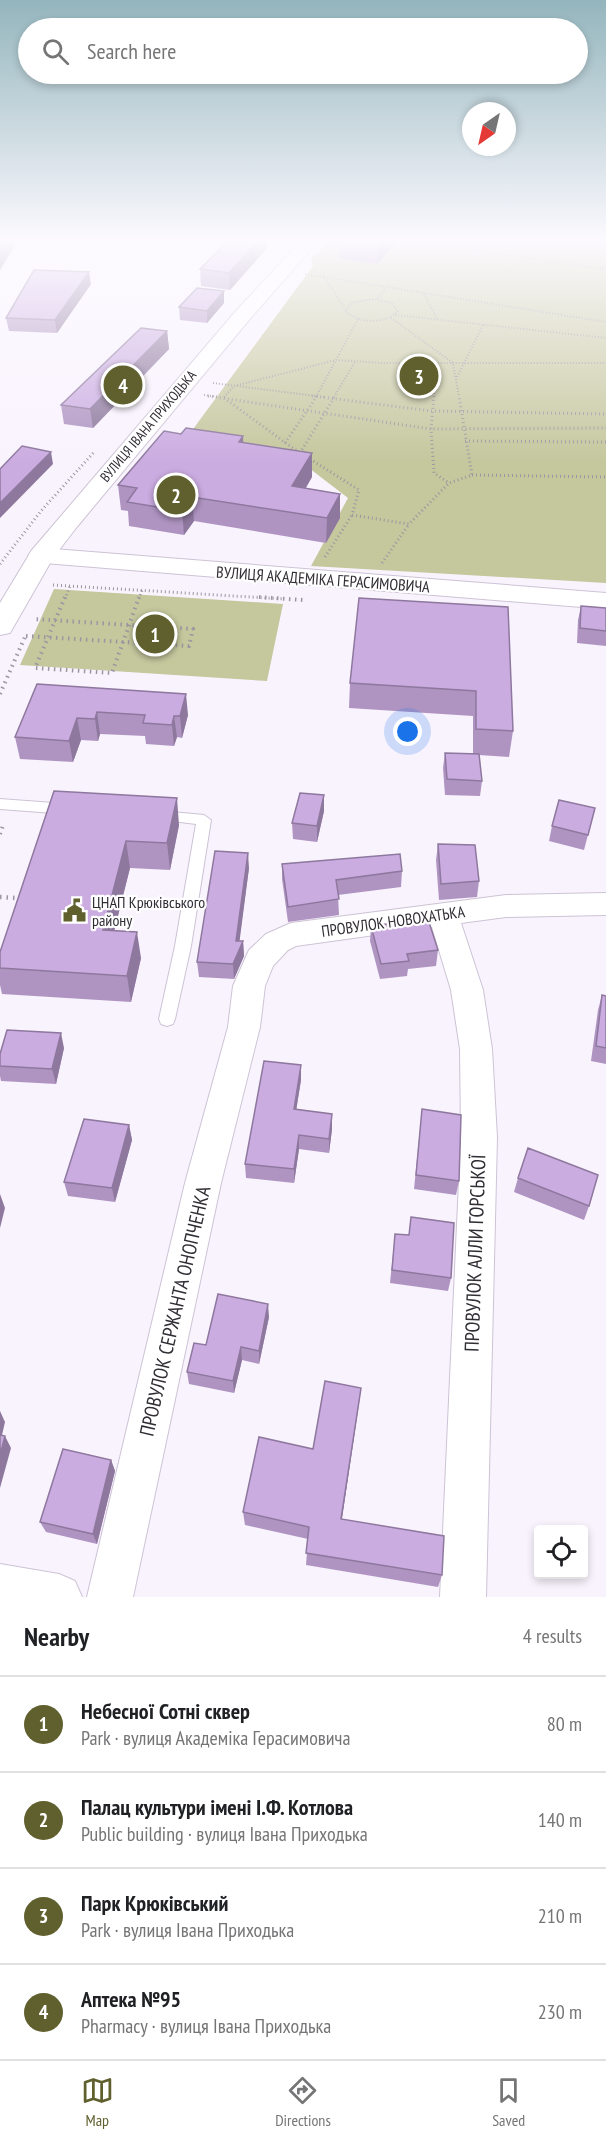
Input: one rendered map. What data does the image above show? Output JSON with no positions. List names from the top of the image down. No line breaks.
{"streets":{"main road":["ВУЛИЦЯ ІВАНА ПРИХОДЬКА","ВУЛИЦЯ АКАДЕМІКА ГЕРАСИМОВИЧА"],"street":["ПРОВУЛОК НОВОХАТЬКА","ПРОВУЛОК АЛЛИ ГОРСЬКОЇ","ПРОВУЛОК СЕРЖАНТА ОНОПЧЕНКА"]},"crossings":[["ВУЛИЦЯ ІВАНА ПРИХОДЬКА","ВУЛИЦЯ АКАДЕМІКА ГЕРАСИМОВИЧА"],["ПРОВУЛОК НОВОХАТЬКА","ПРОВУЛОК АЛЛИ ГОРСЬКОЇ"],["ПРОВУЛОК НОВОХАТЬКА","ПРОВУЛОК СЕРЖАНТА ОНОПЧЕНКА"]],"places":{"public building":["ЦНАП Крюківського району"]},"north":"bottom left","page":{"search":"Search here","pins":["3","4","2","1"],"heading":["Nearby","4 results"],"list":[{"mark":"1","name":"Небесної Сотні сквер","note":"Park · вулиця Академіка Герасимовича","value":"80 m"},{"mark":"2","name":"Палац культури імені І.Ф. Котлова","note":"Public building · вулиця Івана Приходька","value":"140 m"},{"mark":"3","name":"Парк Крюківський","note":"Park · вулиця Івана Приходька","value":"210 m"},{"mark":"4","name":"Аптека №95","note":"Pharmacy · вулиця Івана Приходька","value":"230 m"}],"nav":["Map","Directions","Saved"]}}
